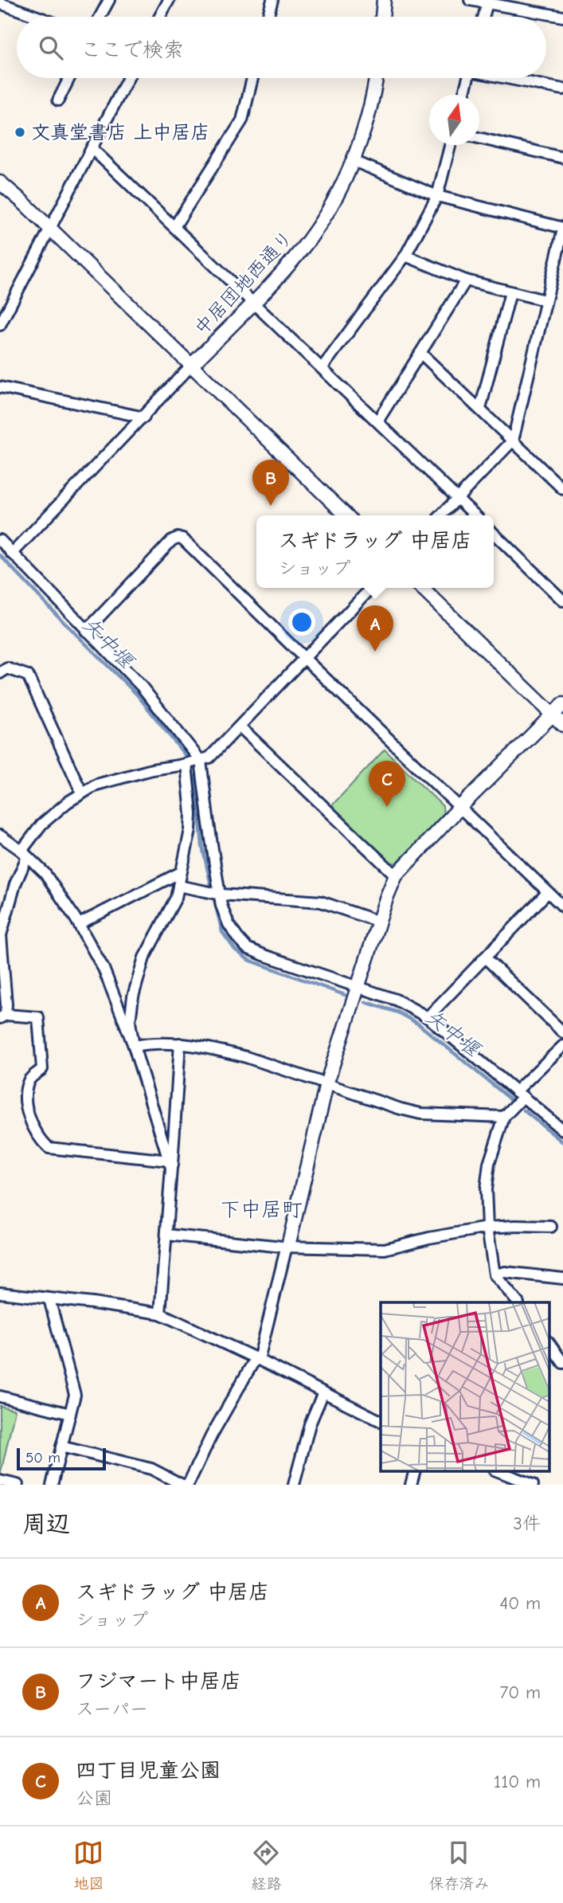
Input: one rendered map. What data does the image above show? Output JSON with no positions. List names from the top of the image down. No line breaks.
{"streets":{"street":["中居団地西通り"]},"districts":["下中居町"],"water":["矢中堰"],"places":["文真堂書店 上中居店"],"scale_bar":"50 m","north":"top","page":{"search":"ここで検索","pins":["B","A","C"],"popup":["スギドラッグ 中居店","ショップ"],"scale":"50 m","heading":["周辺","3件"],"list":[{"mark":"A","name":"スギドラッグ 中居店","note":"ショップ","value":"40 m"},{"mark":"B","name":"フジマート中居店","note":"スーパー","value":"70 m"},{"mark":"C","name":"四丁目児童公園","note":"公園","value":"110 m"}],"nav":["地図","経路","保存済み"]}}
